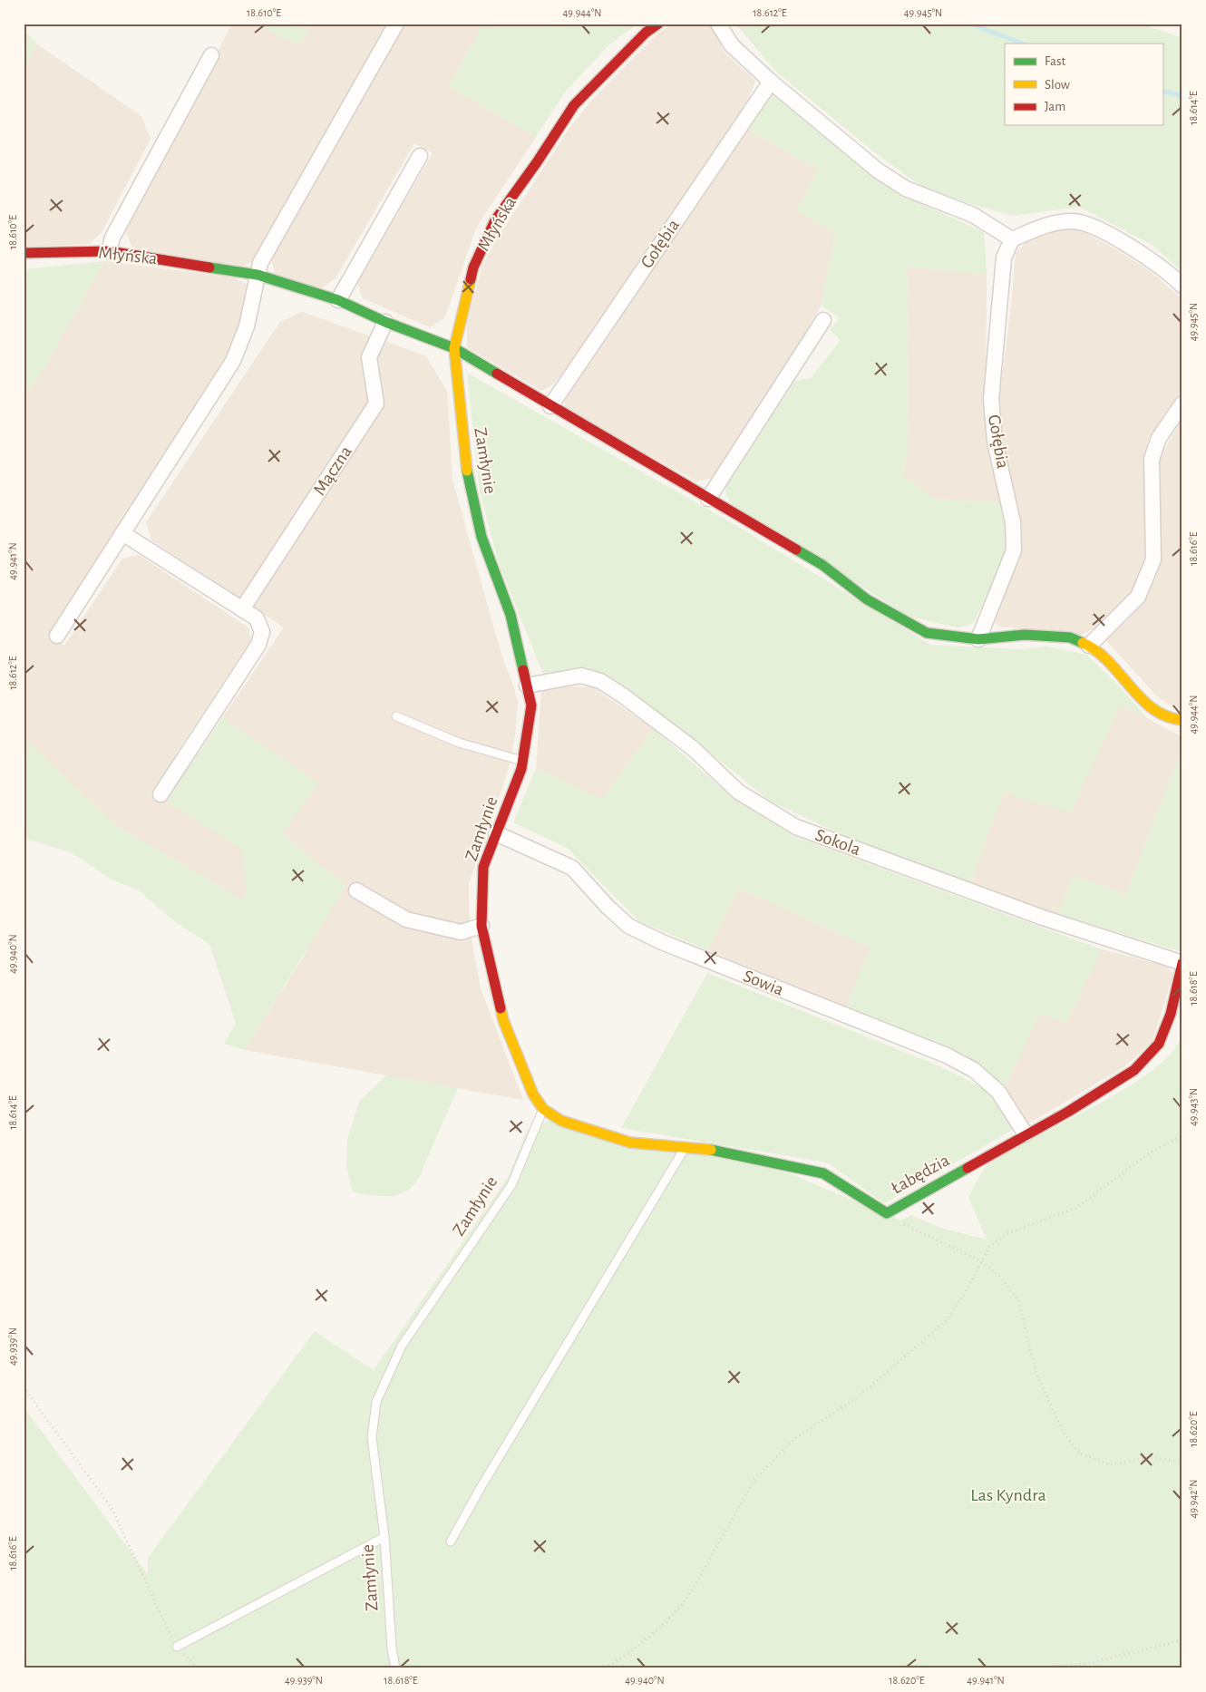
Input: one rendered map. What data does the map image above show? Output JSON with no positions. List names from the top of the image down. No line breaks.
{"streets":{"street":["Młyńska","Gołębia","Zamłynie","Mączna","Sokola","Sowia","Łabędzia"]},"crossings":[["Młyńska","Zamłynie"],["Młyńska","Mączna"],["Zamłynie","Sokola"],["Zamłynie","Sowia"],["Zamłynie","Łabędzia"],["Sokola","Łabędzia"],["Sowia","Łabędzia"]],"parks":["Las Kyndra"],"legend":["Fast","Slow","Jam"],"coordinates":["18.610°E","49.944°N","18.612°E","49.945°N","18.614°E","18.616°E","49.941°N","49.940°N","18.618°E","49.943°N","49.939°N","18.620°E","49.942°N"]}
